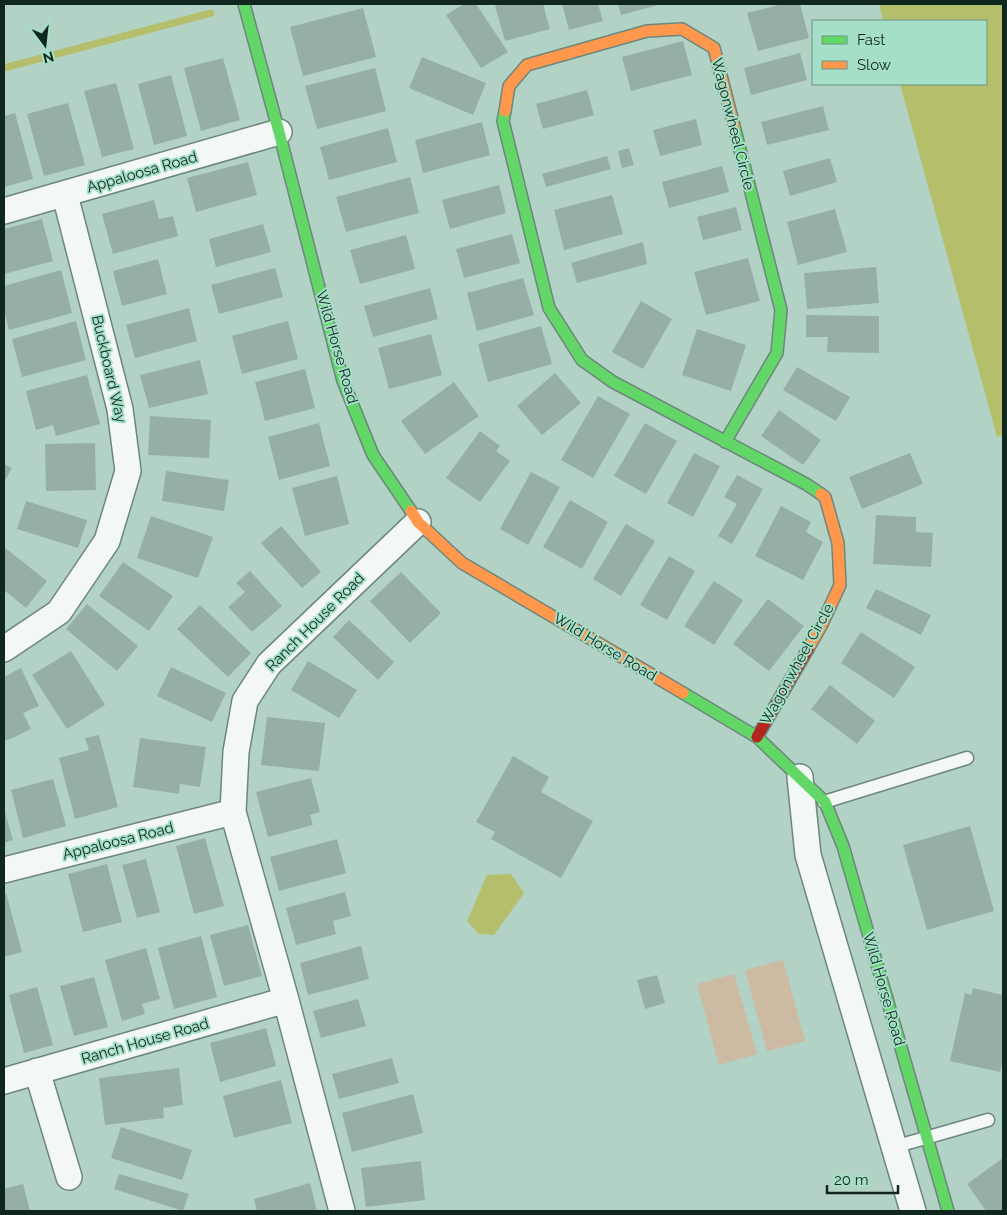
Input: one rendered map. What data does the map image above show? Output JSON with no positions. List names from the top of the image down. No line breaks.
{"streets":{"street":["Wagonwheel Circle","Appaloosa Road","Wild Horse Road","Buckboard Way","Ranch House Road"]},"crossings":[["Wagonwheel Circle","Wild Horse Road"],["Appaloosa Road","Wild Horse Road"],["Appaloosa Road","Buckboard Way"],["Appaloosa Road","Ranch House Road"],["Wild Horse Road","Ranch House Road"]],"legend":["Fast","Slow"],"scale_bar":"20 m","north":"bottom"}
